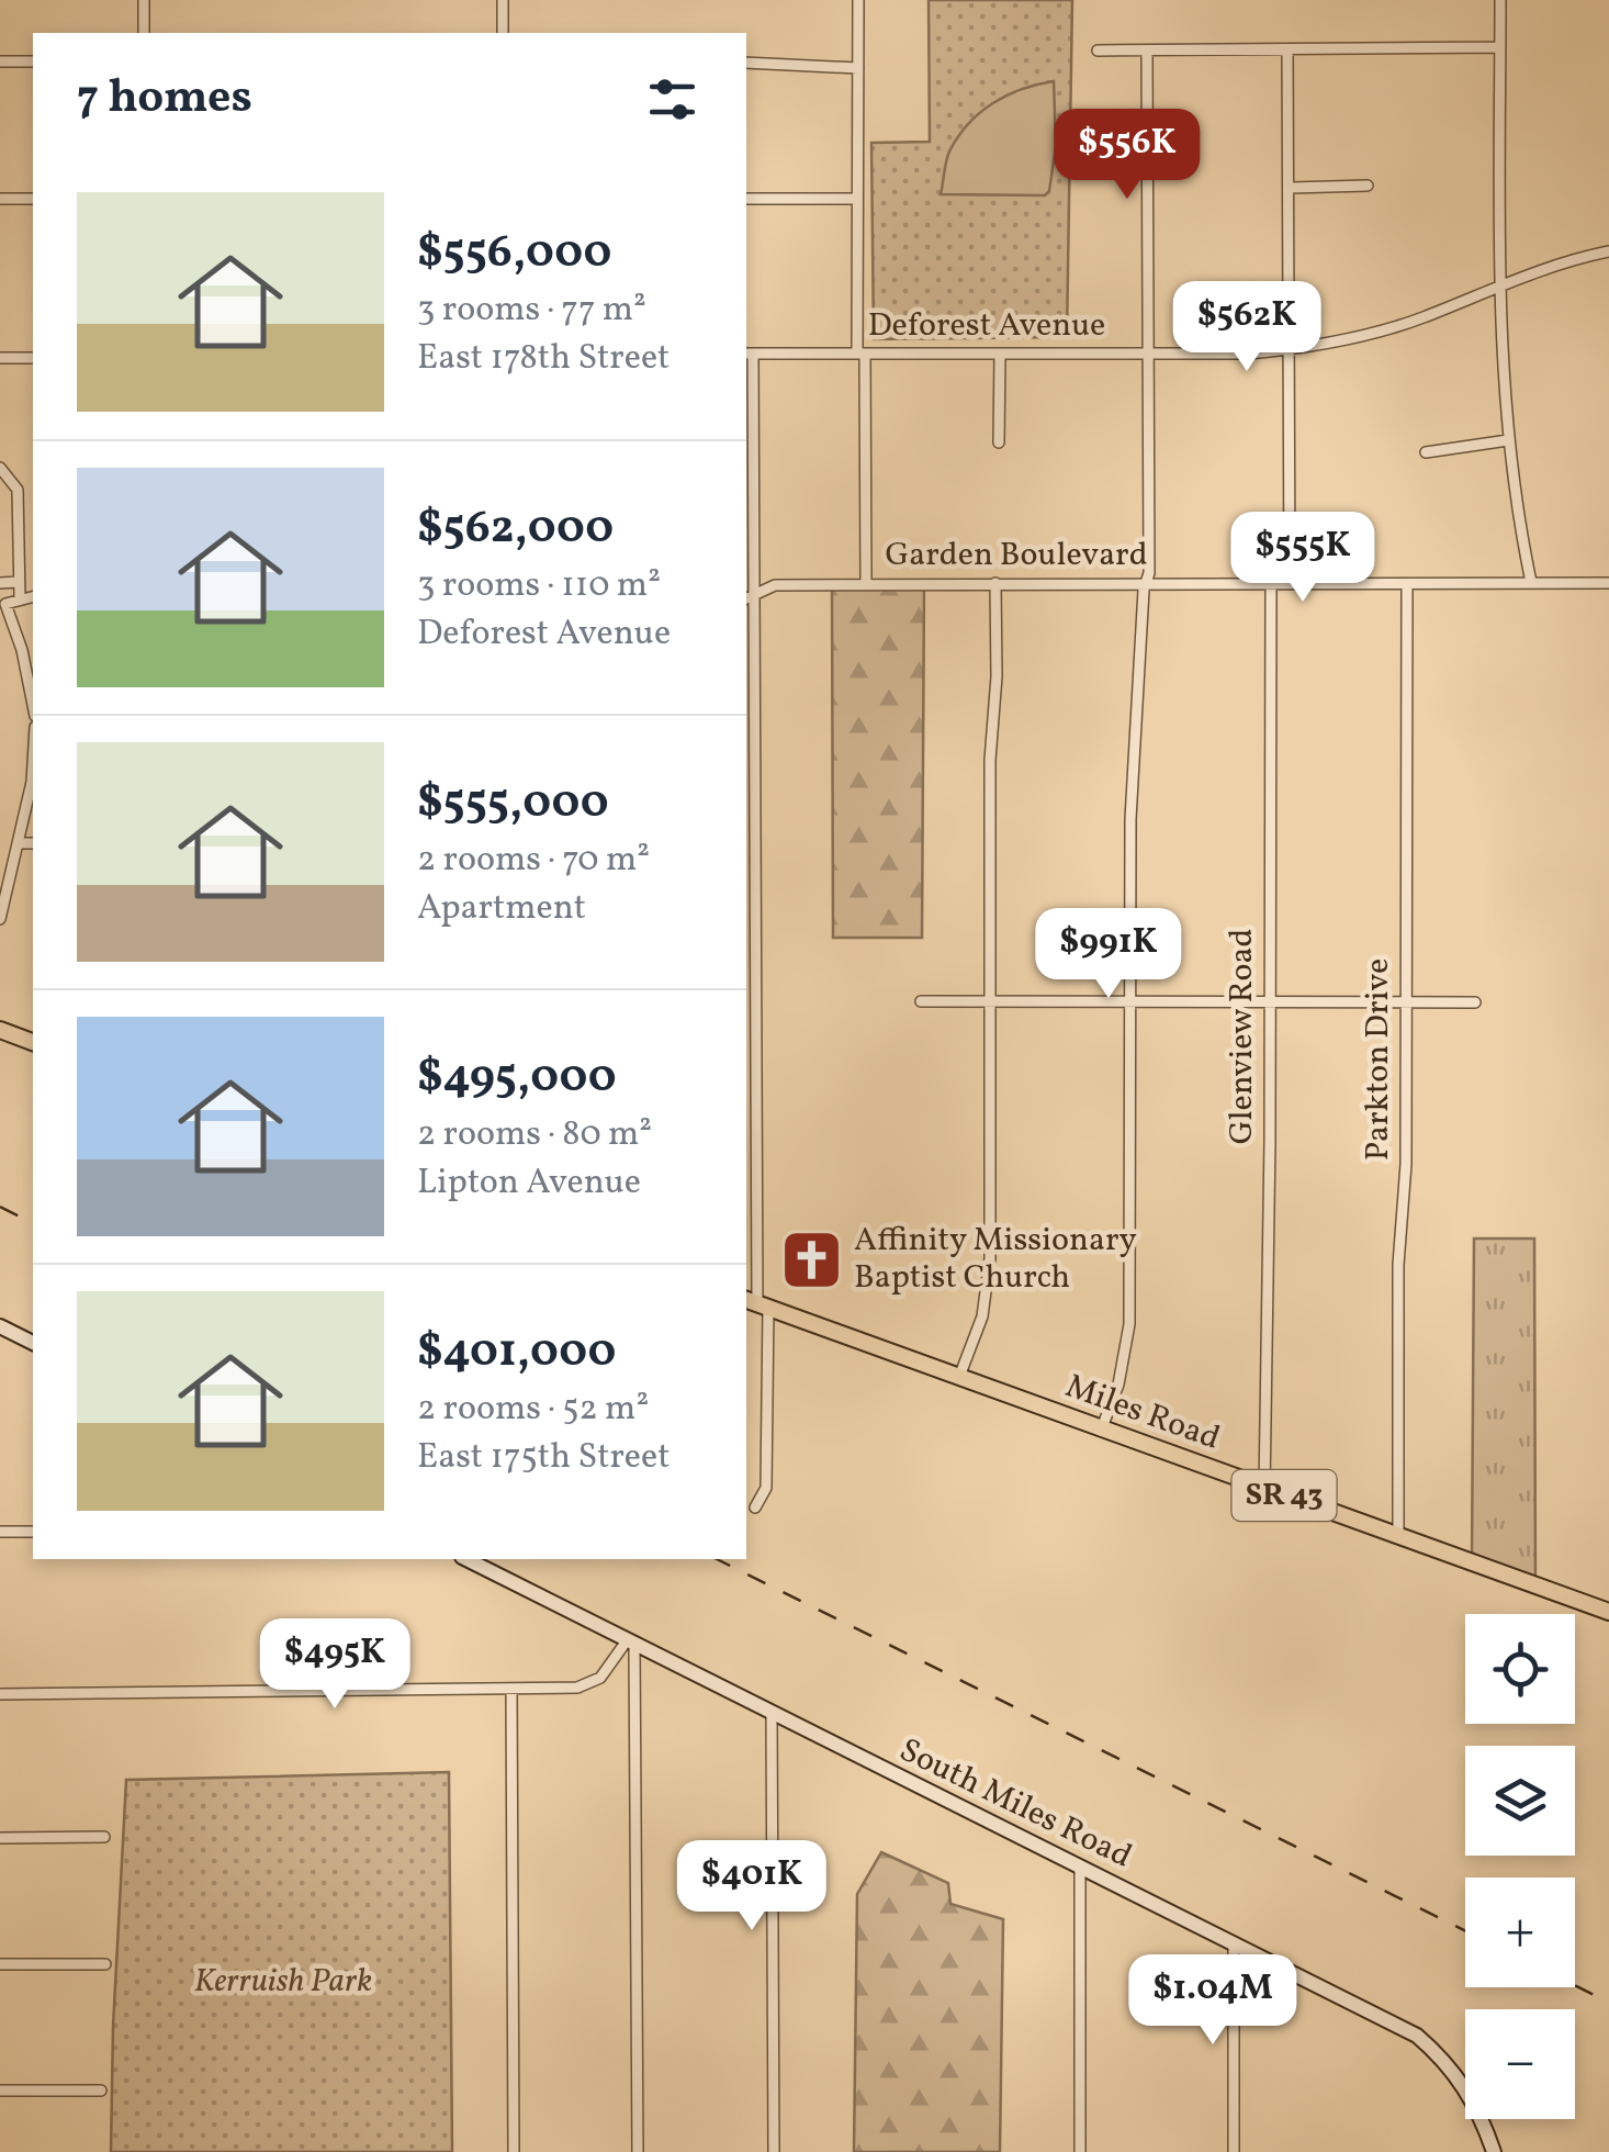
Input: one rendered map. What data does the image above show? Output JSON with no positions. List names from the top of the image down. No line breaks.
{"streets":{"main road":["Miles Road","SR 43"],"street":["Deforest Avenue","Garden Boulevard","Glenview Road","Parkton Drive","South Miles Road"]},"crossings":[["Garden Boulevard","Glenview Road"],["Garden Boulevard","Parkton Drive"],["Glenview Road","Miles Road"],["Parkton Drive","Miles Road"]],"parks":["Kerruish Park"],"places":{"church":["Affinity Missionary Baptist Church"]},"page":{"heading":"7 homes","price":["$556K","$562K","$555K","$991K","$495K","$401K","$1.04M"],"list":[{"name":"$556,000","note":"3 rooms · 77 m² · East 178th Street"},{"name":"$562,000","note":"3 rooms · 110 m² · Deforest Avenue"},{"name":"$555,000","note":"2 rooms · 70 m² · Apartment"},{"name":"$495,000","note":"2 rooms · 80 m² · Lipton Avenue"},{"name":"$401,000","note":"2 rooms · 52 m² · East 175th Street"}],"map_buttons":["+","−"]}}
